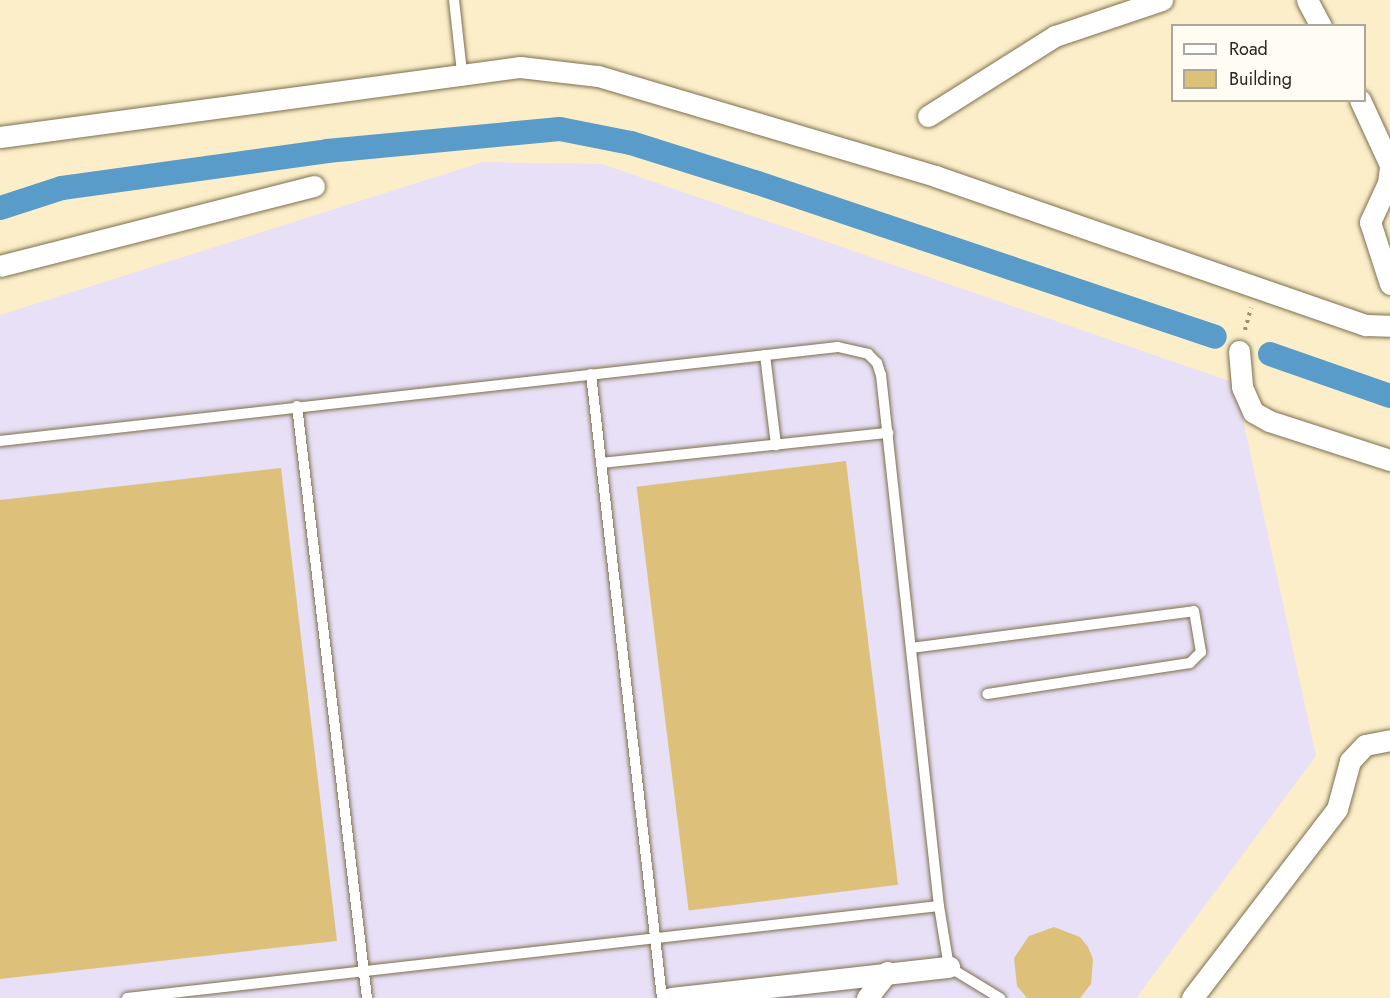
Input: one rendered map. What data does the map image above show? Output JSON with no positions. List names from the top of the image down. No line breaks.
{"legend":["Road","Building"]}
